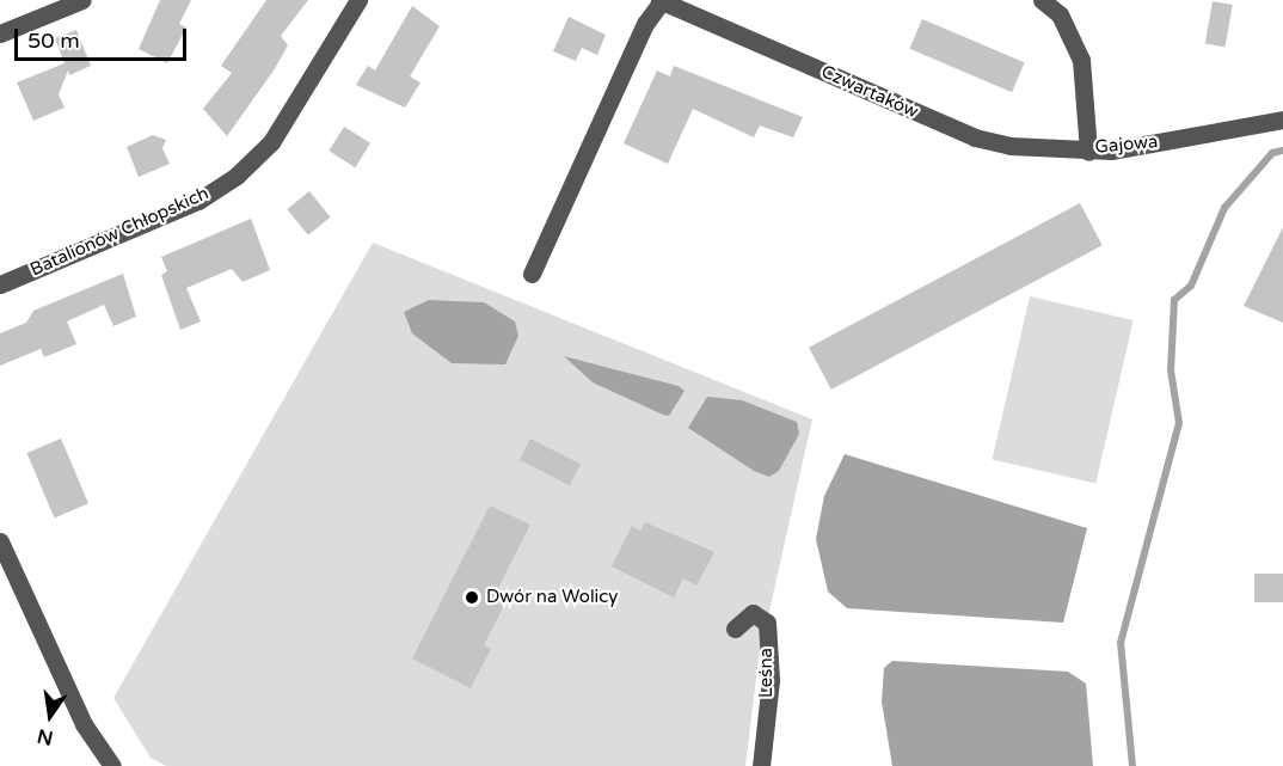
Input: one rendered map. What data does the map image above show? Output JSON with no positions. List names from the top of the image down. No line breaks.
{"streets":{"street":["Czwartaków","Gajowa","Batalionów Chłopskich","Leśna"]},"crossings":[["Czwartaków","Gajowa"]],"places":["Dwór na Wolicy"],"scale_bar":"50 m","north":"bottom"}
